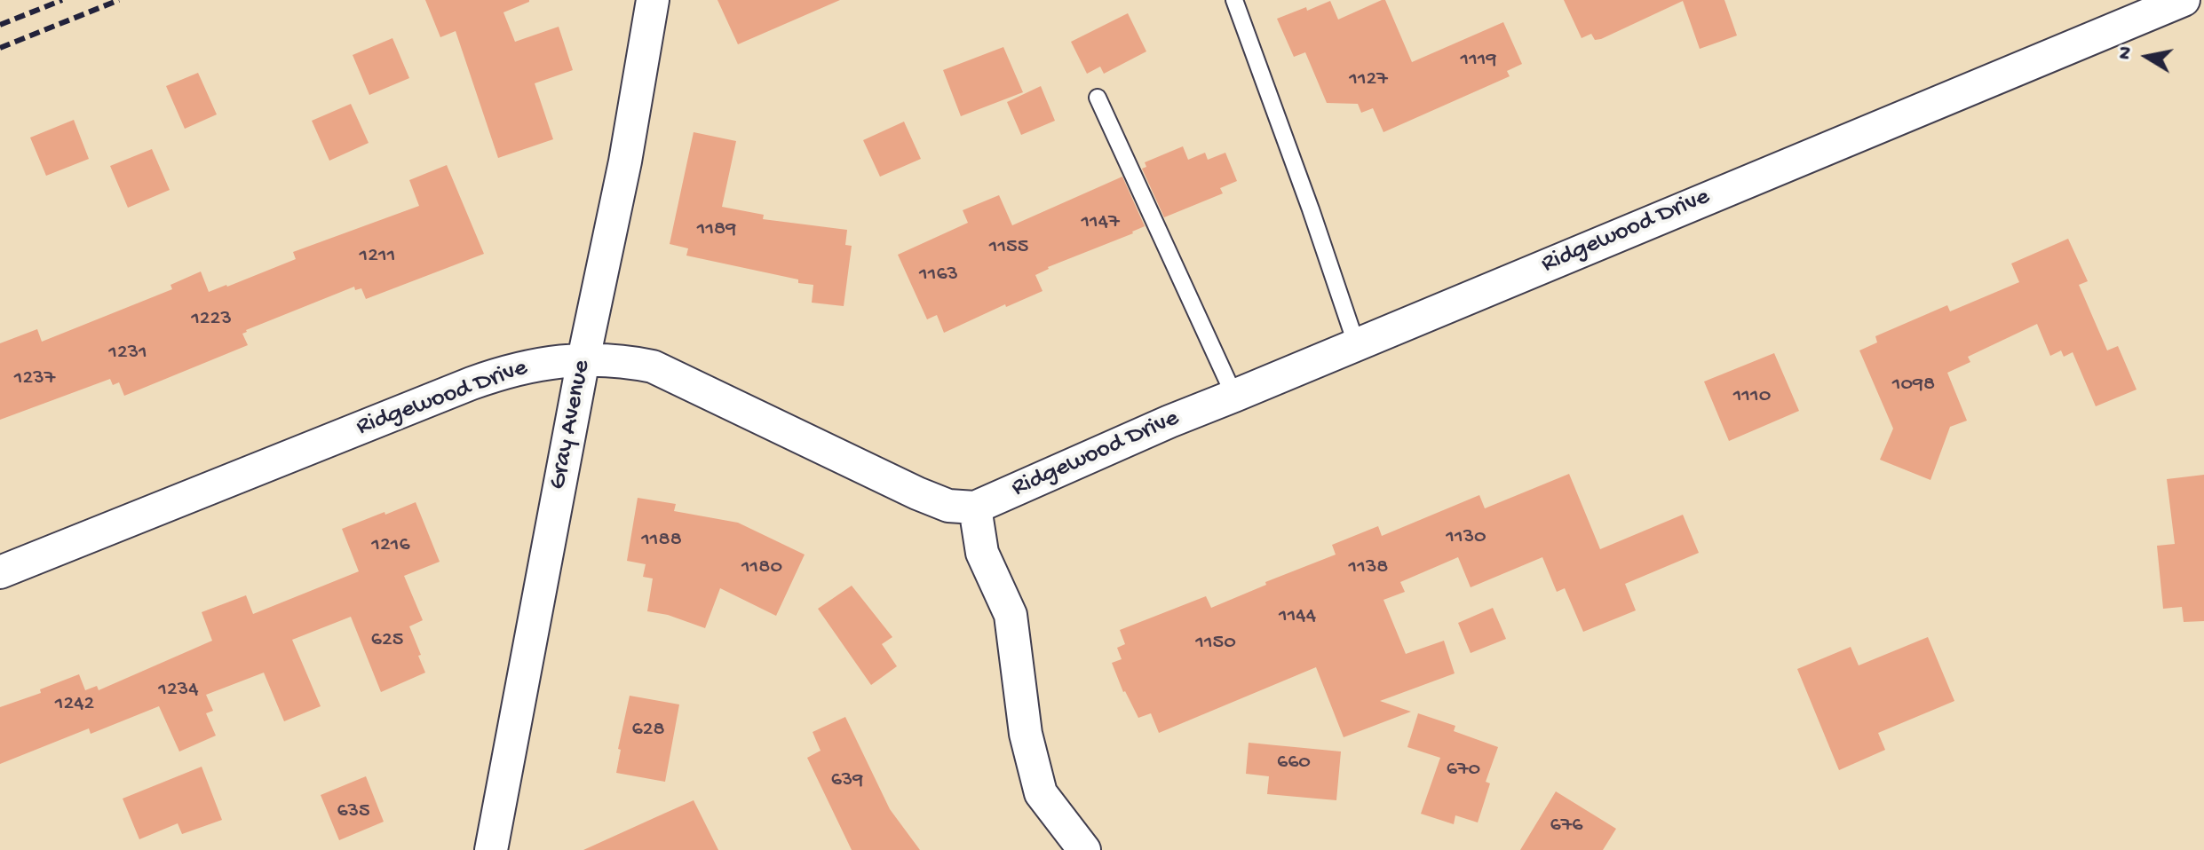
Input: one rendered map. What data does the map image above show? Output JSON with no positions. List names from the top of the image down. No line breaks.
{"streets":{"street":["Ridgewood Drive","Gray Avenue"]},"crossings":[["Ridgewood Drive","Gray Avenue"]],"house_numbers":["1119","1127","1147","1189","1155","1211","1163","1223","1231","1237","1098","1110","1130","1188","1216","1180","1138","1144","625","1150","1234","1242","628","660","670","639","635","676"],"north":"left"}
